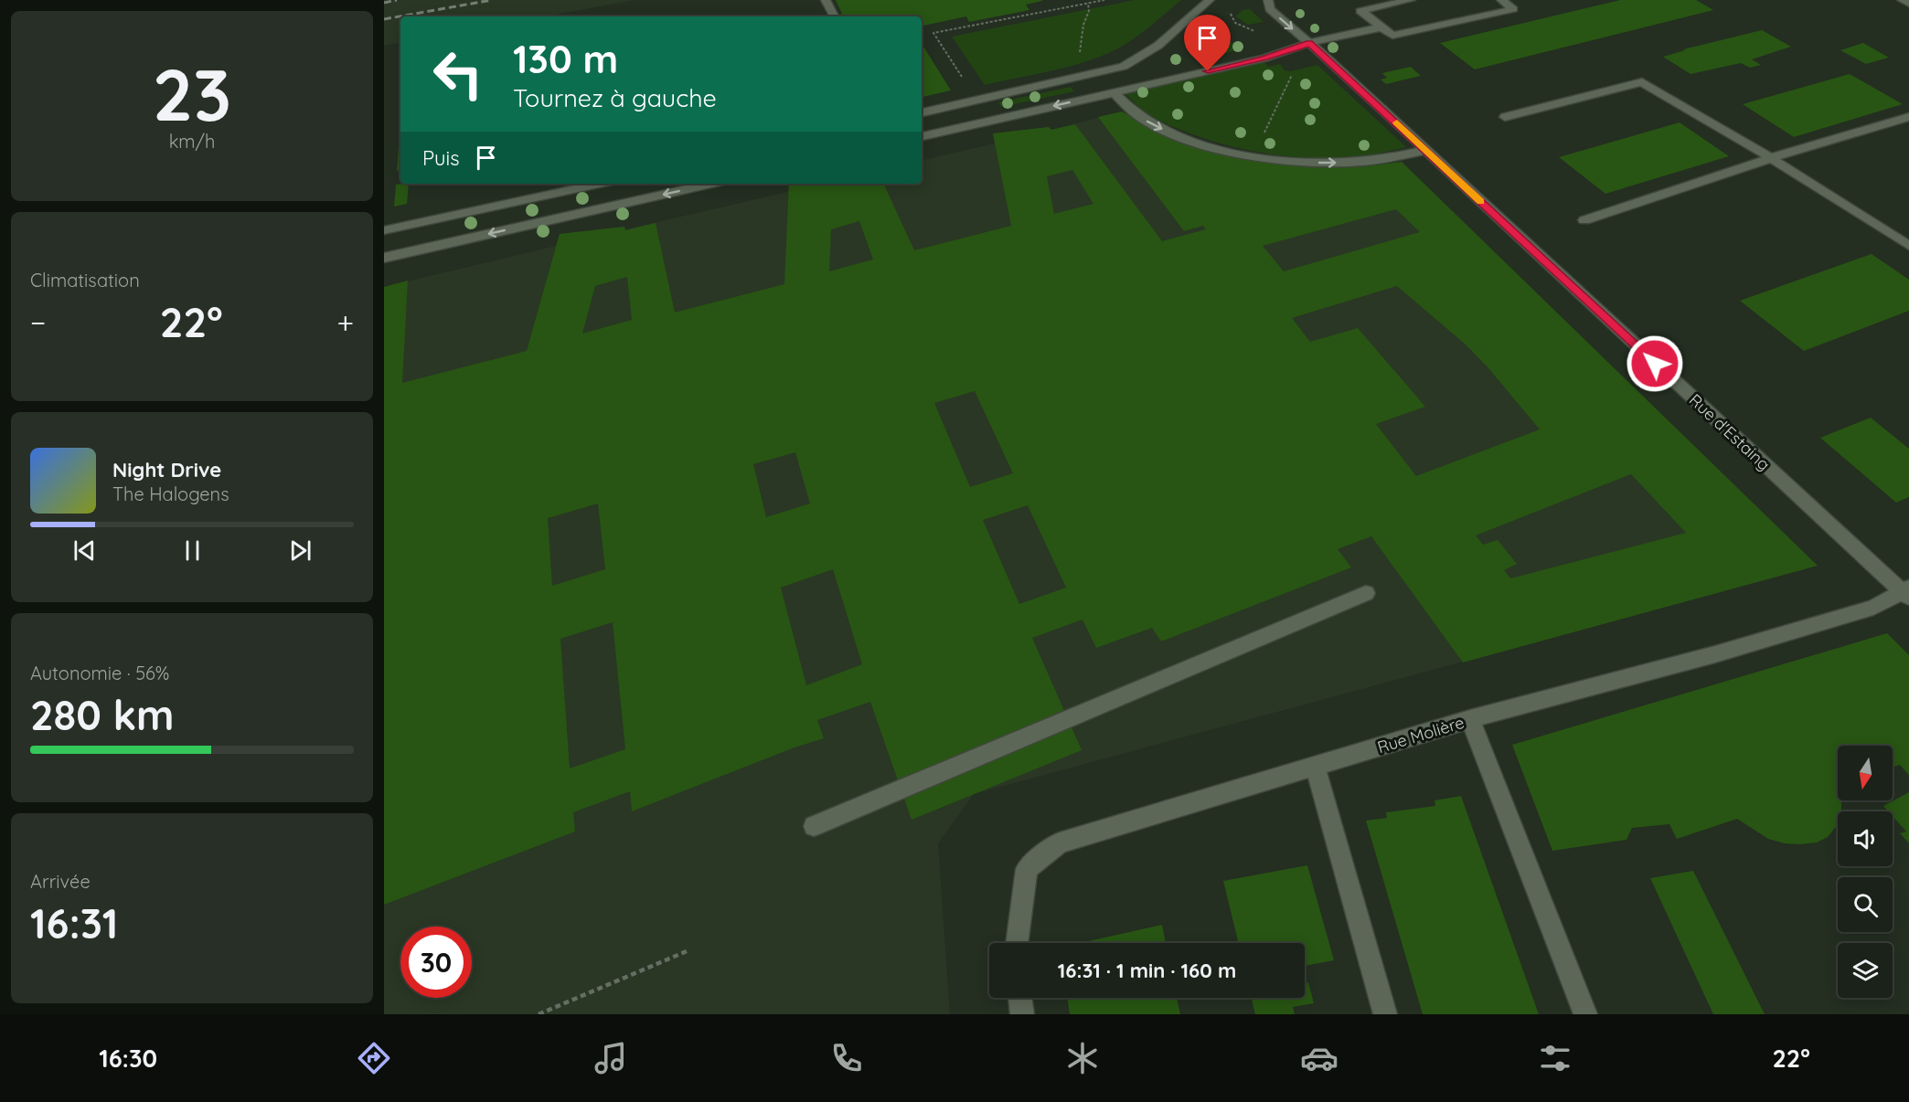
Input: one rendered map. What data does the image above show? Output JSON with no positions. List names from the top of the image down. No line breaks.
{"streets":{"street":["Rue d'Estaing","Rue Molière"]},"crossings":[["Rue d'Estaing","Rue Molière"]],"north":"bottom","page":{"tile":[["23","km/h"],"Climatisation",["Autonomie · 56%","280 km"],["Arrivée","16:31"]],"turn":["130 m","Tournez à gauche"],"then":"Puis","heat":["−","22°","+"],"song":["Night Drive","The Halogens"],"limit":"30","trip":"16:31 · 1 min · 160 m","tabs":["16:30","22°"]}}
